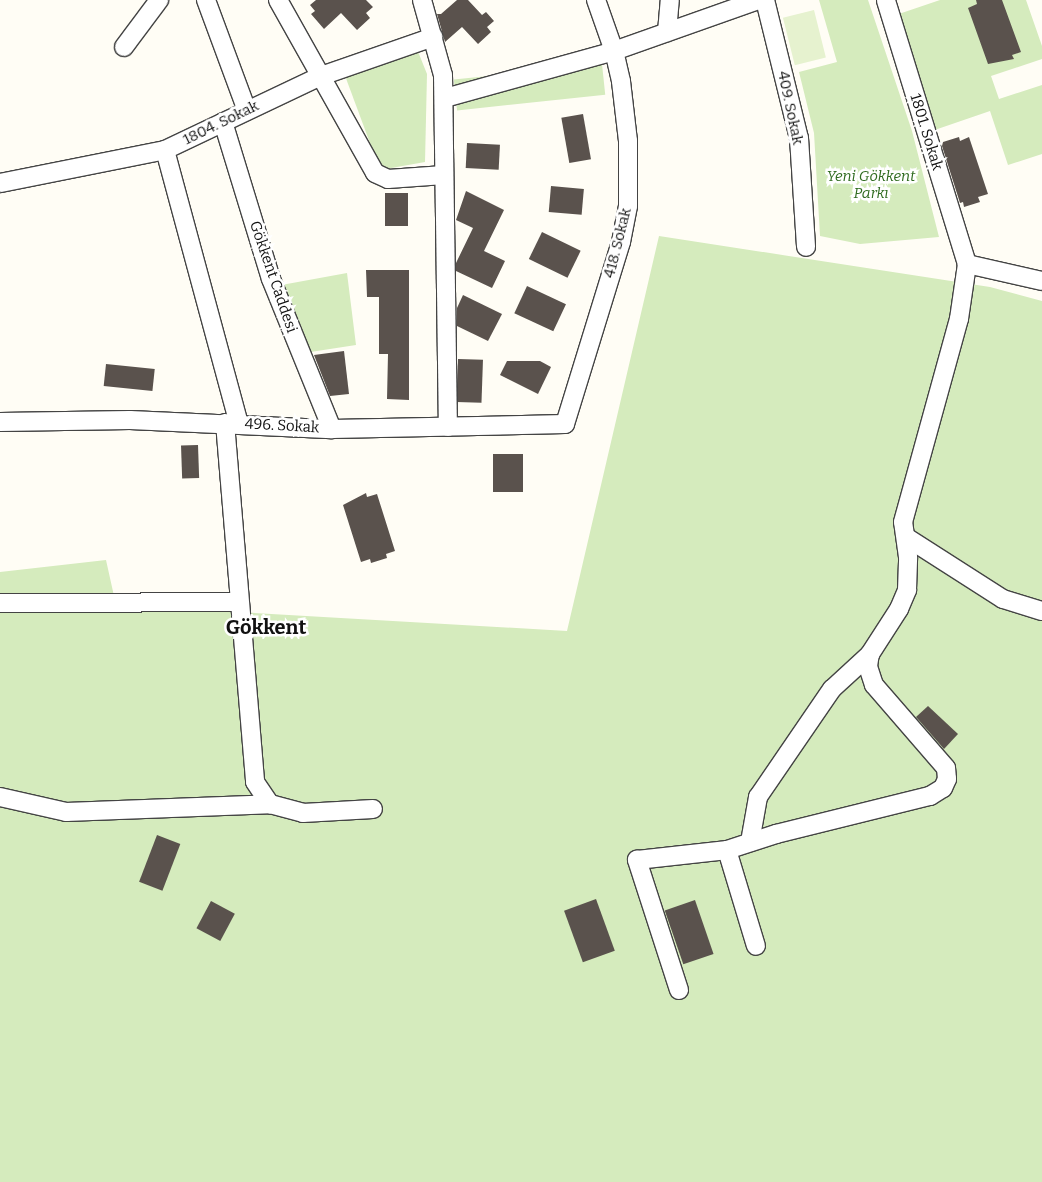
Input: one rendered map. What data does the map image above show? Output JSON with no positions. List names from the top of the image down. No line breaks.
{"streets":{"street":["409. Sokak","1804. Sokak","1801. Sokak","418. Sokak","Gökkent Caddesi","496. Sokak"]},"crossings":[["1804. Sokak","Gökkent Caddesi"],["418. Sokak","496. Sokak"],["Gökkent Caddesi","496. Sokak"]],"districts":["Gökkent"],"parks":["Yeni Gökkent Parkı"]}
